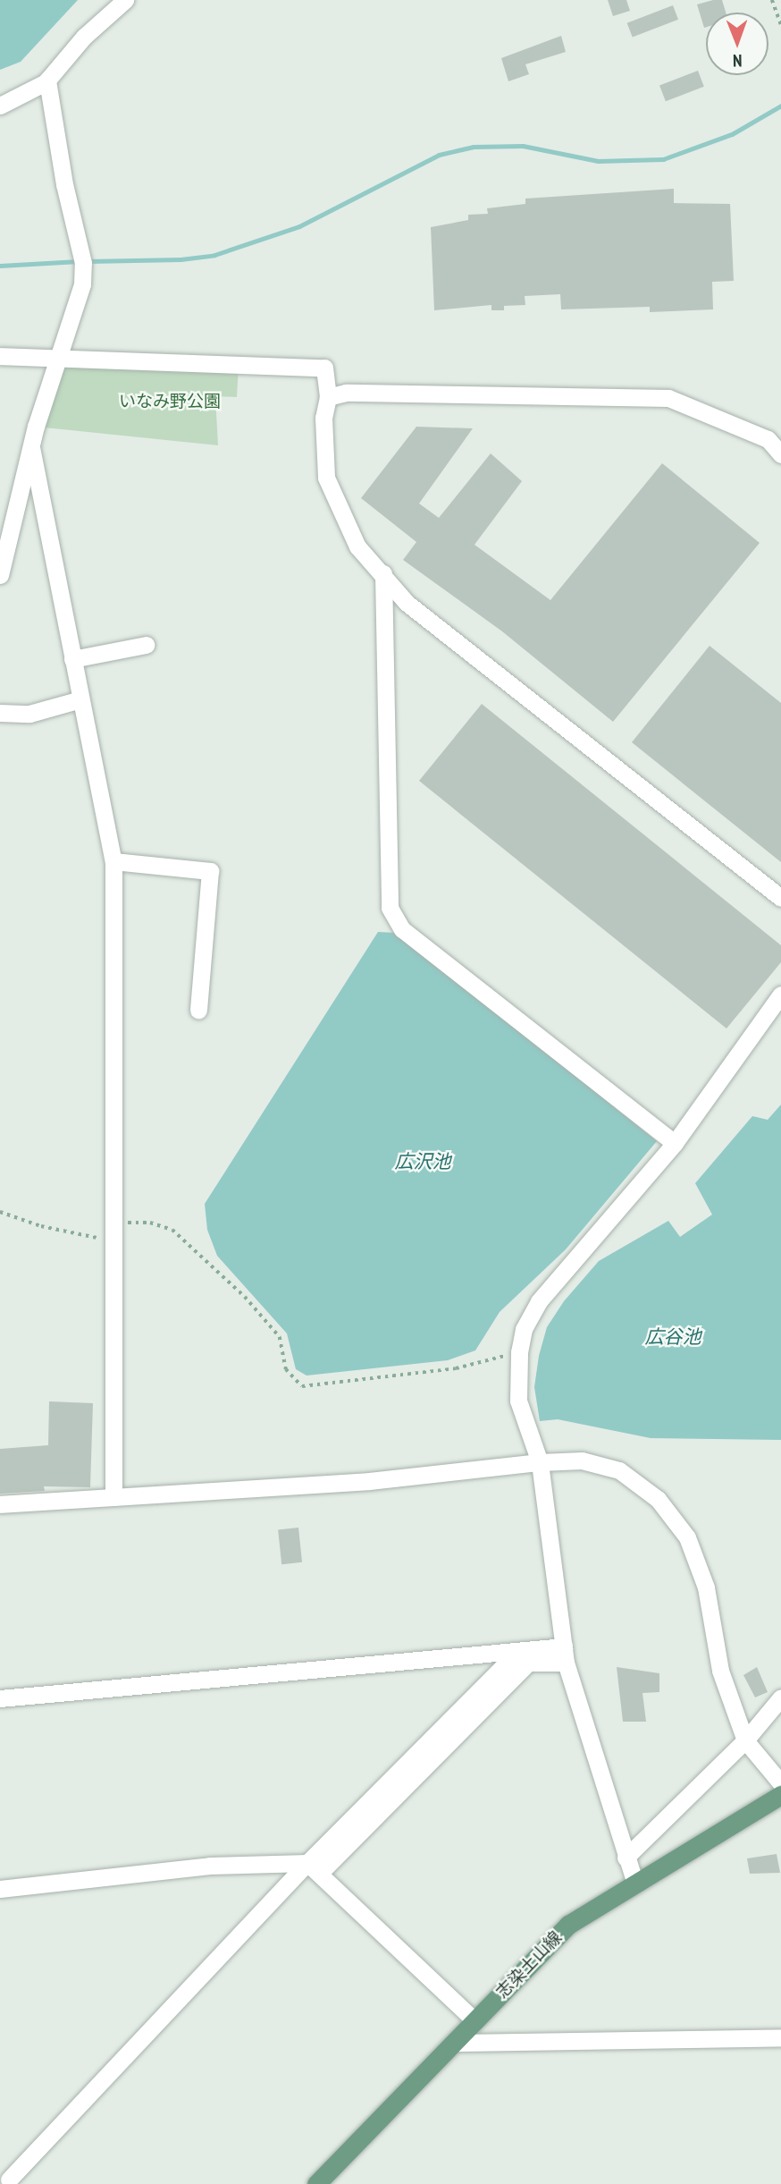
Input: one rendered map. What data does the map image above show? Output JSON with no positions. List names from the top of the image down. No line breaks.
{"streets":{"main road":["志染土山線"]},"water":["広沢池","広谷池"],"parks":["いなみ野公園"],"north":"bottom"}
